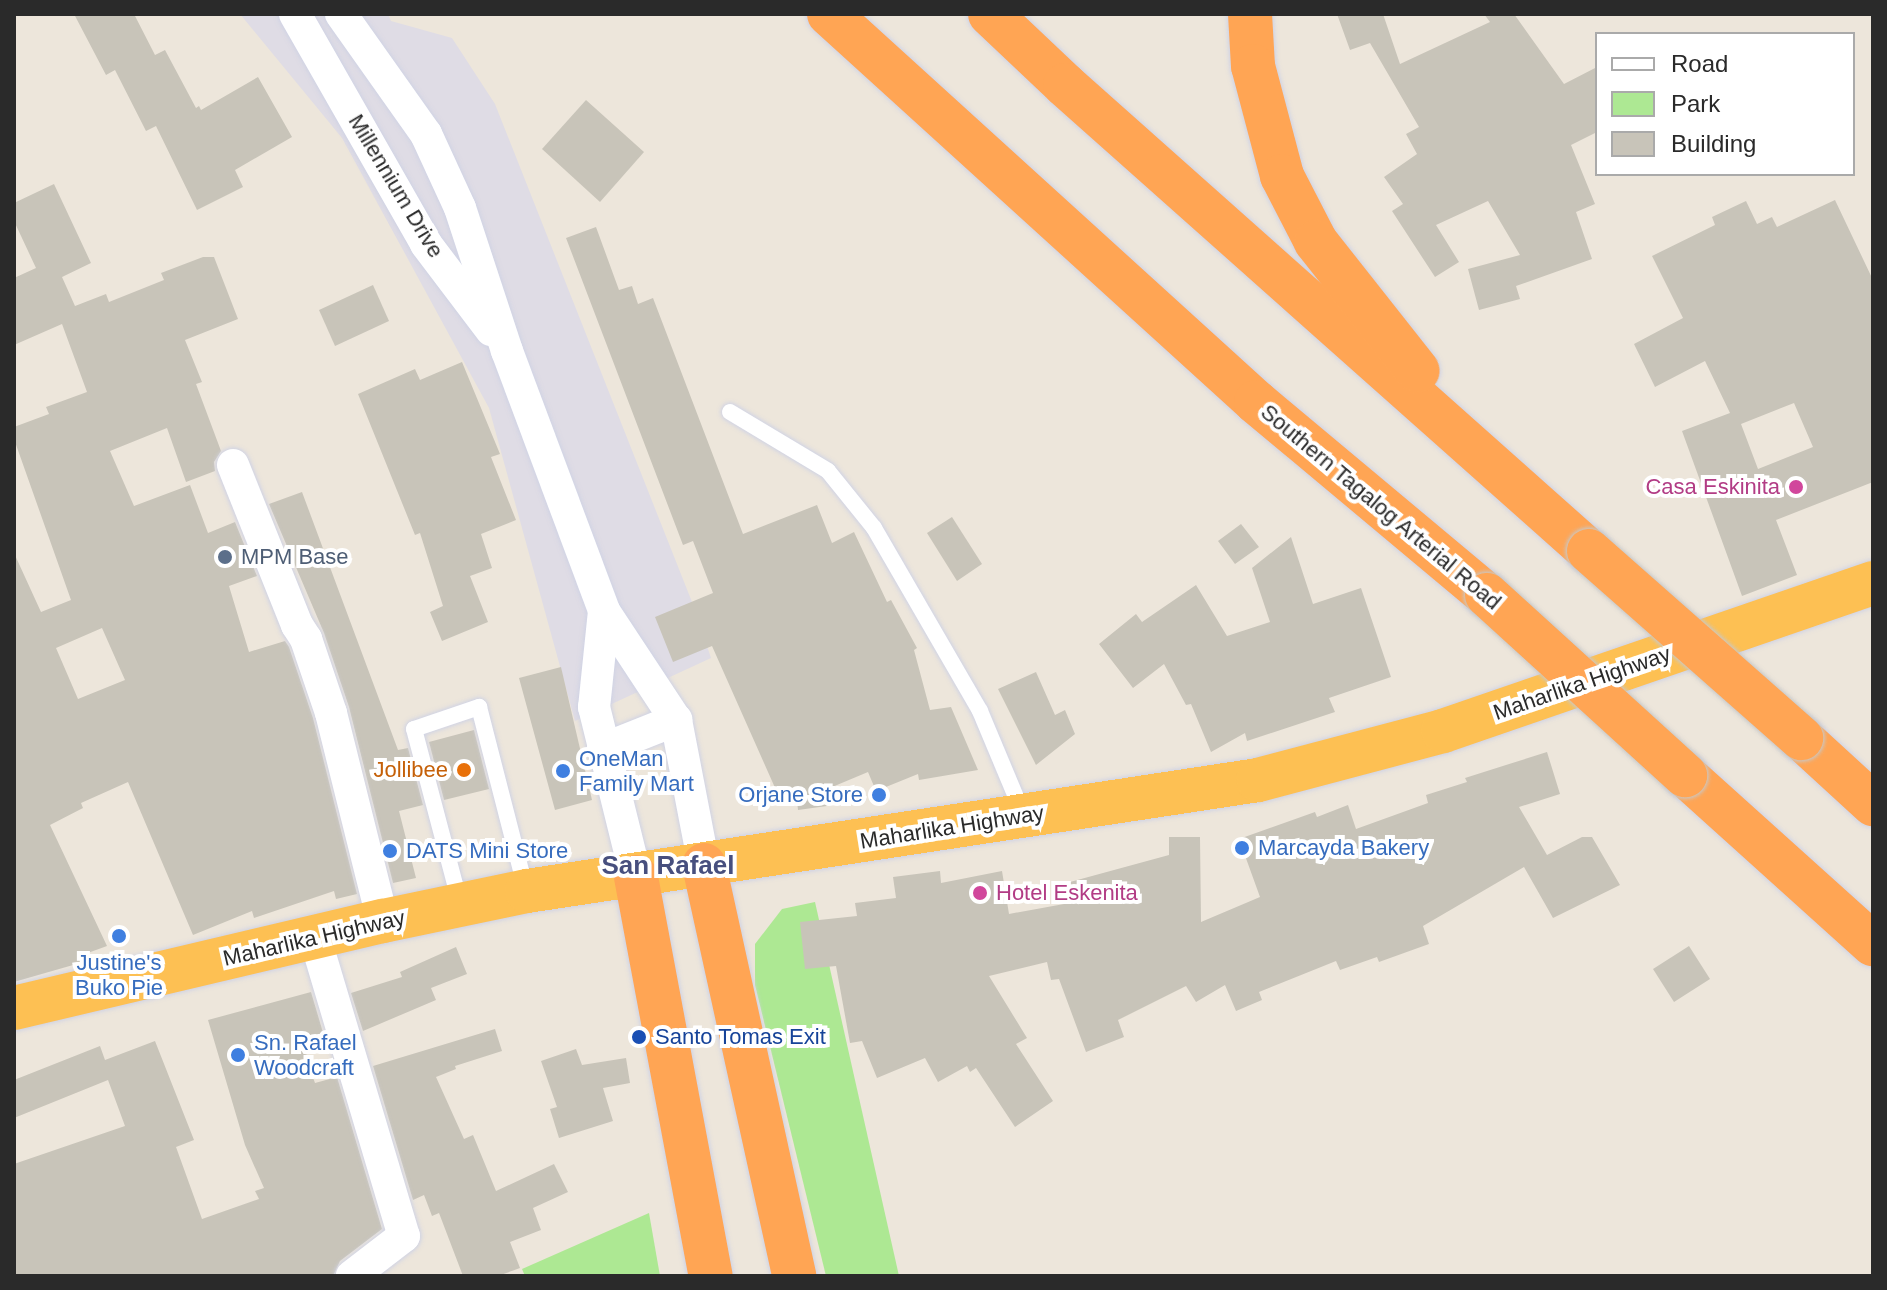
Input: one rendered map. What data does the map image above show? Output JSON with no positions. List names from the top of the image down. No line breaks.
{"streets":{"highway":["Southern Tagalog Arterial Road","Maharlika Highway"],"street":["Millennium Drive"]},"crossings":[["Millennium Drive","Maharlika Highway"]],"districts":["San Rafael"],"places":["Casa Eskinita","MPM Base","Jollibee","OneMan Family Mart","Orjane Store","Marcayda Bakery","DATS Mini Store","Hotel Eskenita","Justine's Buko Pie","Santo Tomas Exit","Sn. Rafael Woodcraft"],"legend":["Road","Park","Building"]}
